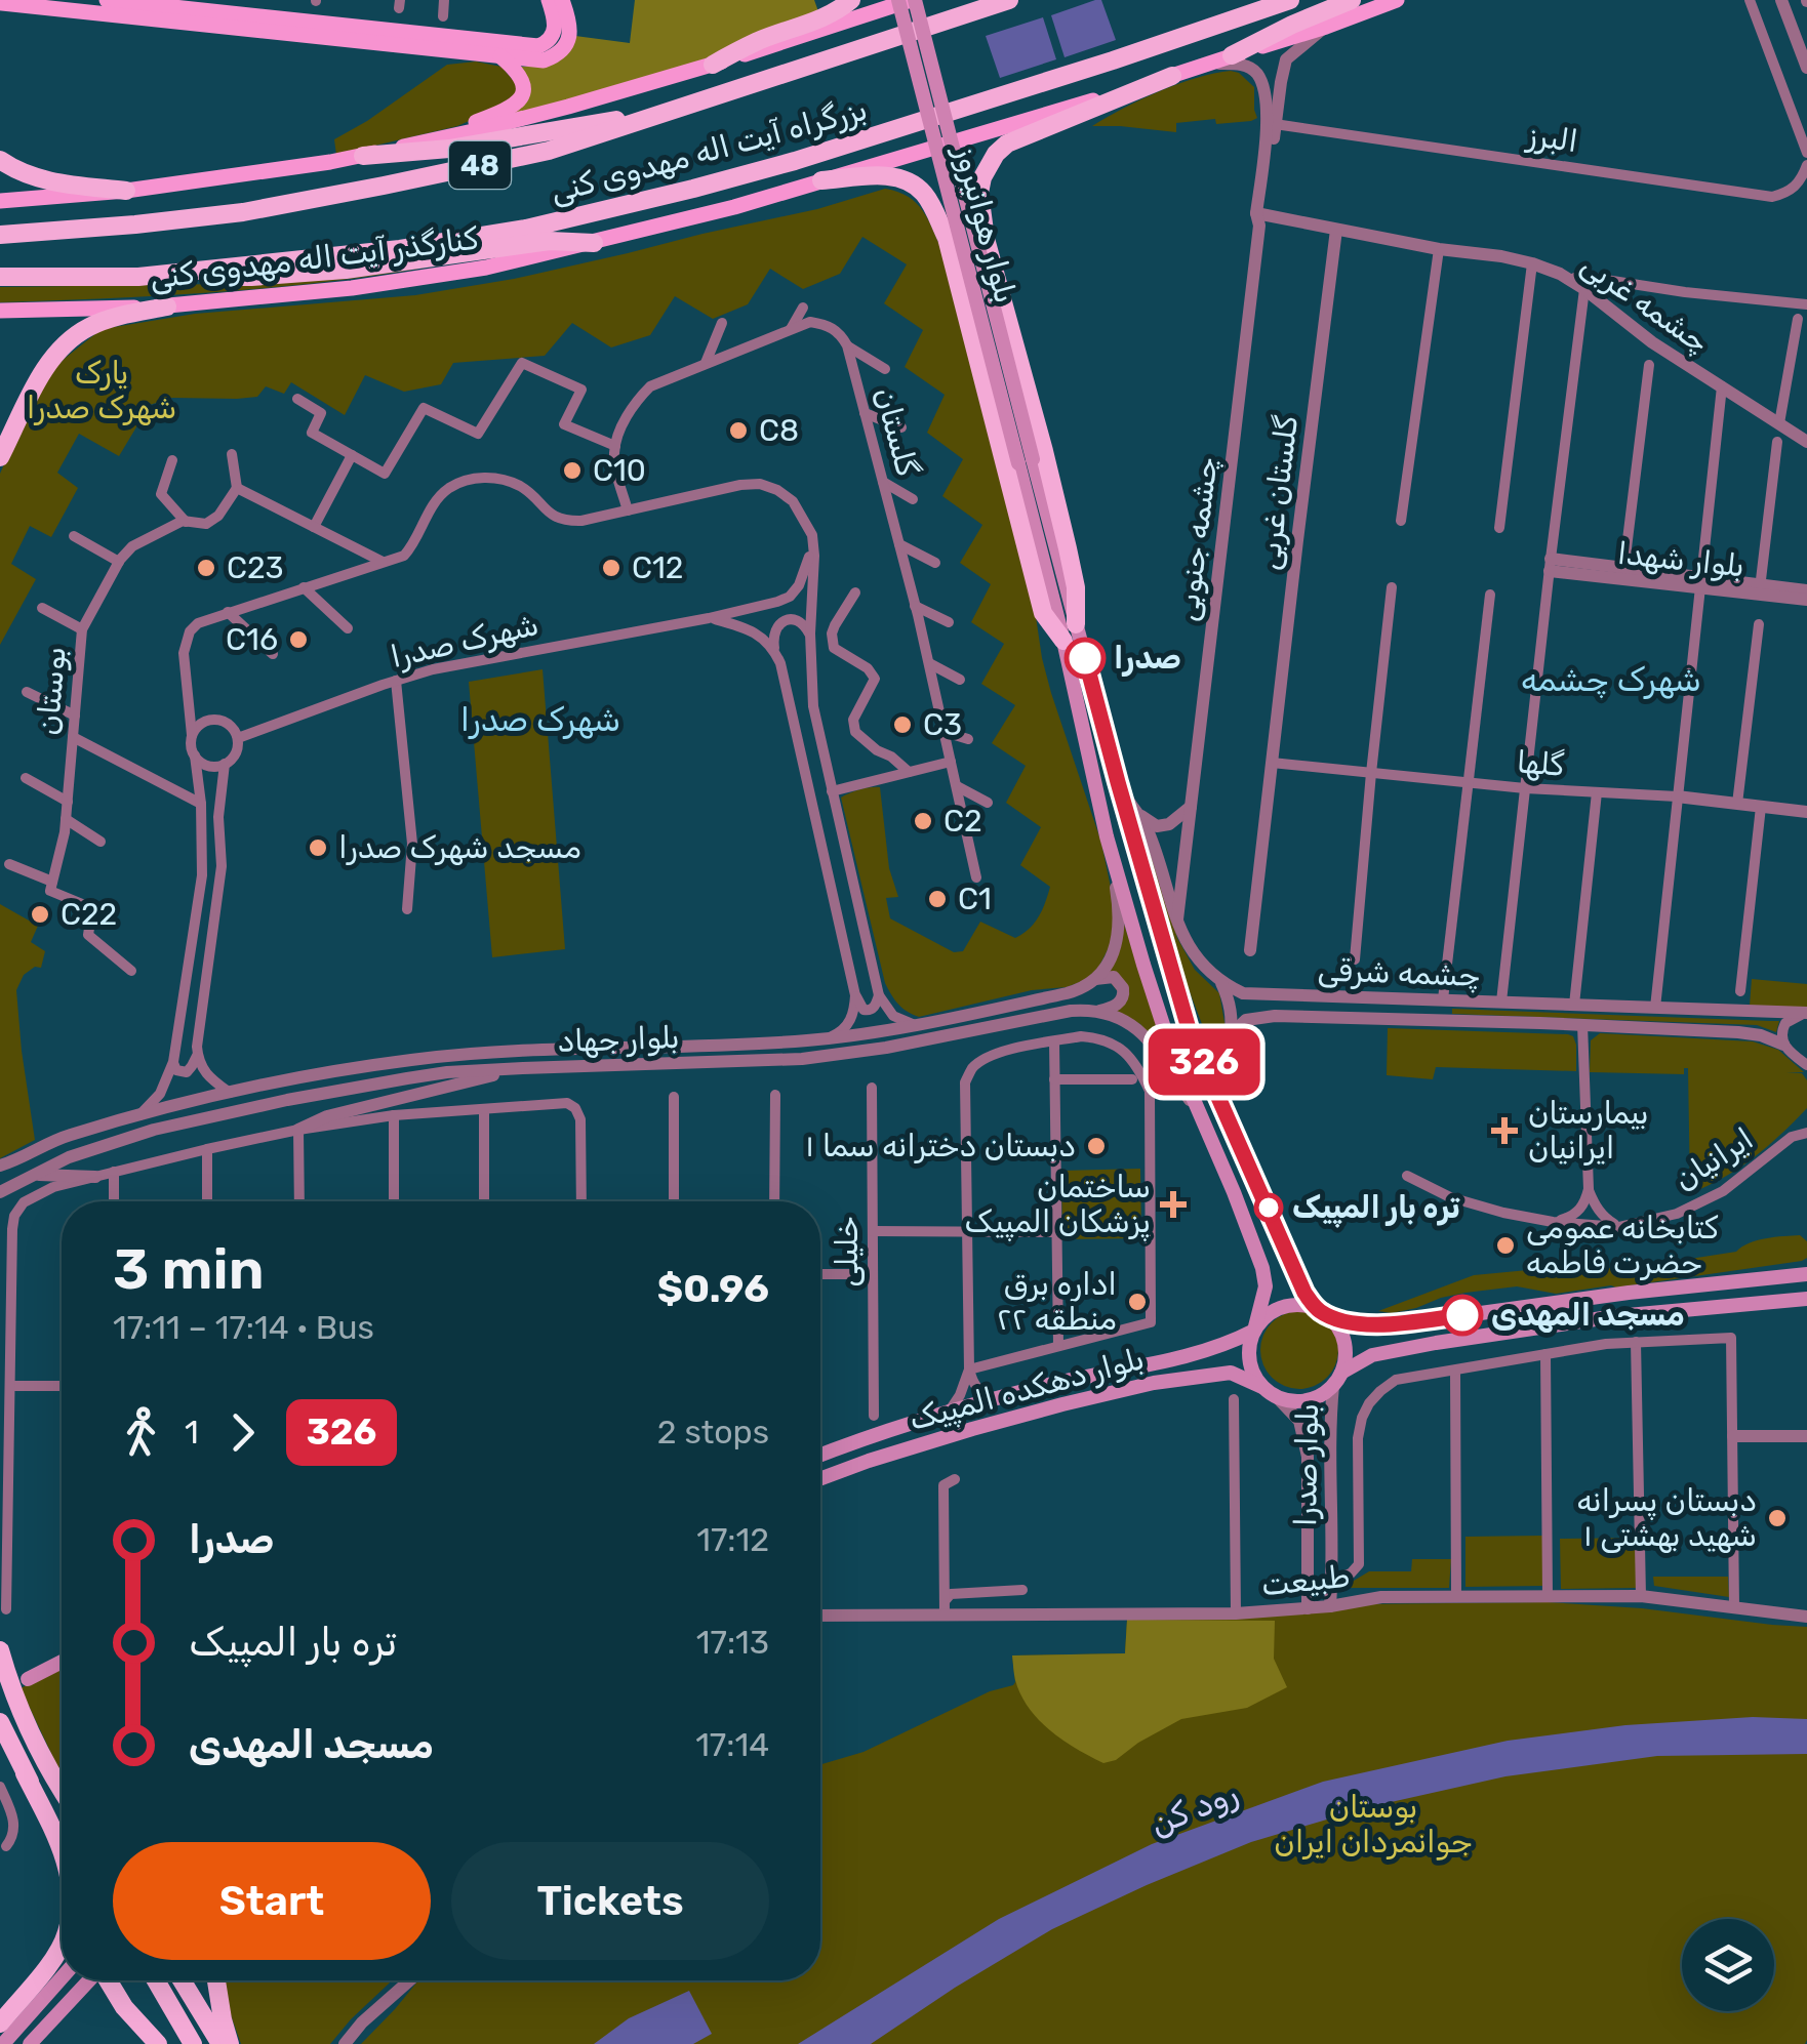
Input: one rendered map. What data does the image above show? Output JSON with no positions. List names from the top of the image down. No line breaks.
{"streets":{"highway":["بزرگراه آیت اله مهدوی کنی","48"],"main road":["بلوار هوانیروز","کنارگذر آیت اله مهدوی کنی","بلوار دهکده المپیک"],"street":["البرز","چشمه غربی","گلستان","گلستان غربی","چشمه جنوبی","بلوار شهدا","شهرک صدرا","بوستان","گلها","چشمه شرقی","بلوار جهاد","ایرانیان","خلیلی","بلوار صدرا","طبیعت"]},"crossings":[["البرز","چشمه جنوبی"],["کنارگذر آیت اله مهدوی کنی","چشمه جنوبی"],["چشمه غربی","گلستان غربی"],["چشمه غربی","چشمه جنوبی"],["گلستان غربی","گلها"],["چشمه جنوبی","چشمه شرقی"],["بلوار دهکده المپیک","بلوار صدرا"],["بلوار صدرا","طبیعت"]],"districts":["شهرک چشمه","شهرک صدرا"],"water":["رود کن"],"parks":["پارک شهرک صدرا","بوستان جوانمردان ایران"],"places":{"other":["C8","C10","C23","C12","C16","صدرا","C3","C2","مسجد شهرک صدرا","C1","C22","دبستان دخترانه سما ۱","تره بار المپیک","کتابخانه عمومی حضرت فاطمه","اداره برق منطقه ۲۲","مسجد المهدی","دبستان پسرانه شهید بهشتی ۱"],"health":["بیمارستان ایرانیان","ساختمان پزشکان المپیک"]},"lines":["bus line 326"],"page":{"on_map":"326","heading":["3 min","17:11 – 17:14 · Bus","$0.96"],"legs":["1","326","2 stops"],"list":[{"name":"صدرا","value":"17:12"},{"name":"تره بار المپیک","value":"17:13"},{"name":"مسجد المهدی","value":"17:14"}],"buttons":["Start","Tickets"]}}
